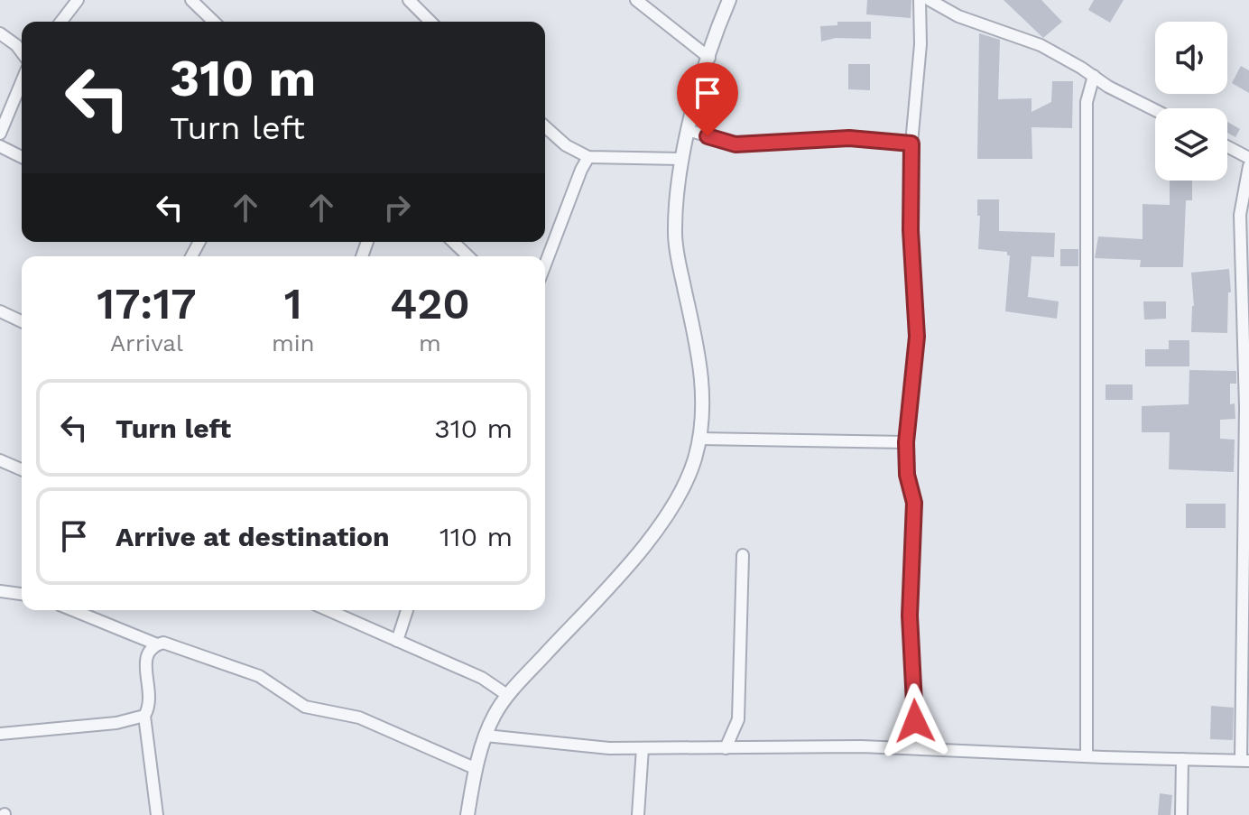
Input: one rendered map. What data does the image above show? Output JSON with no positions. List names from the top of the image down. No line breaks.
{"page":{"turn":["310 m","Turn left"],"eta":["17:17","Arrival","1","min","420","m"],"list":[{"name":"Turn left","value":"310 m"},{"name":"Arrive at destination","value":"110 m"}]}}
